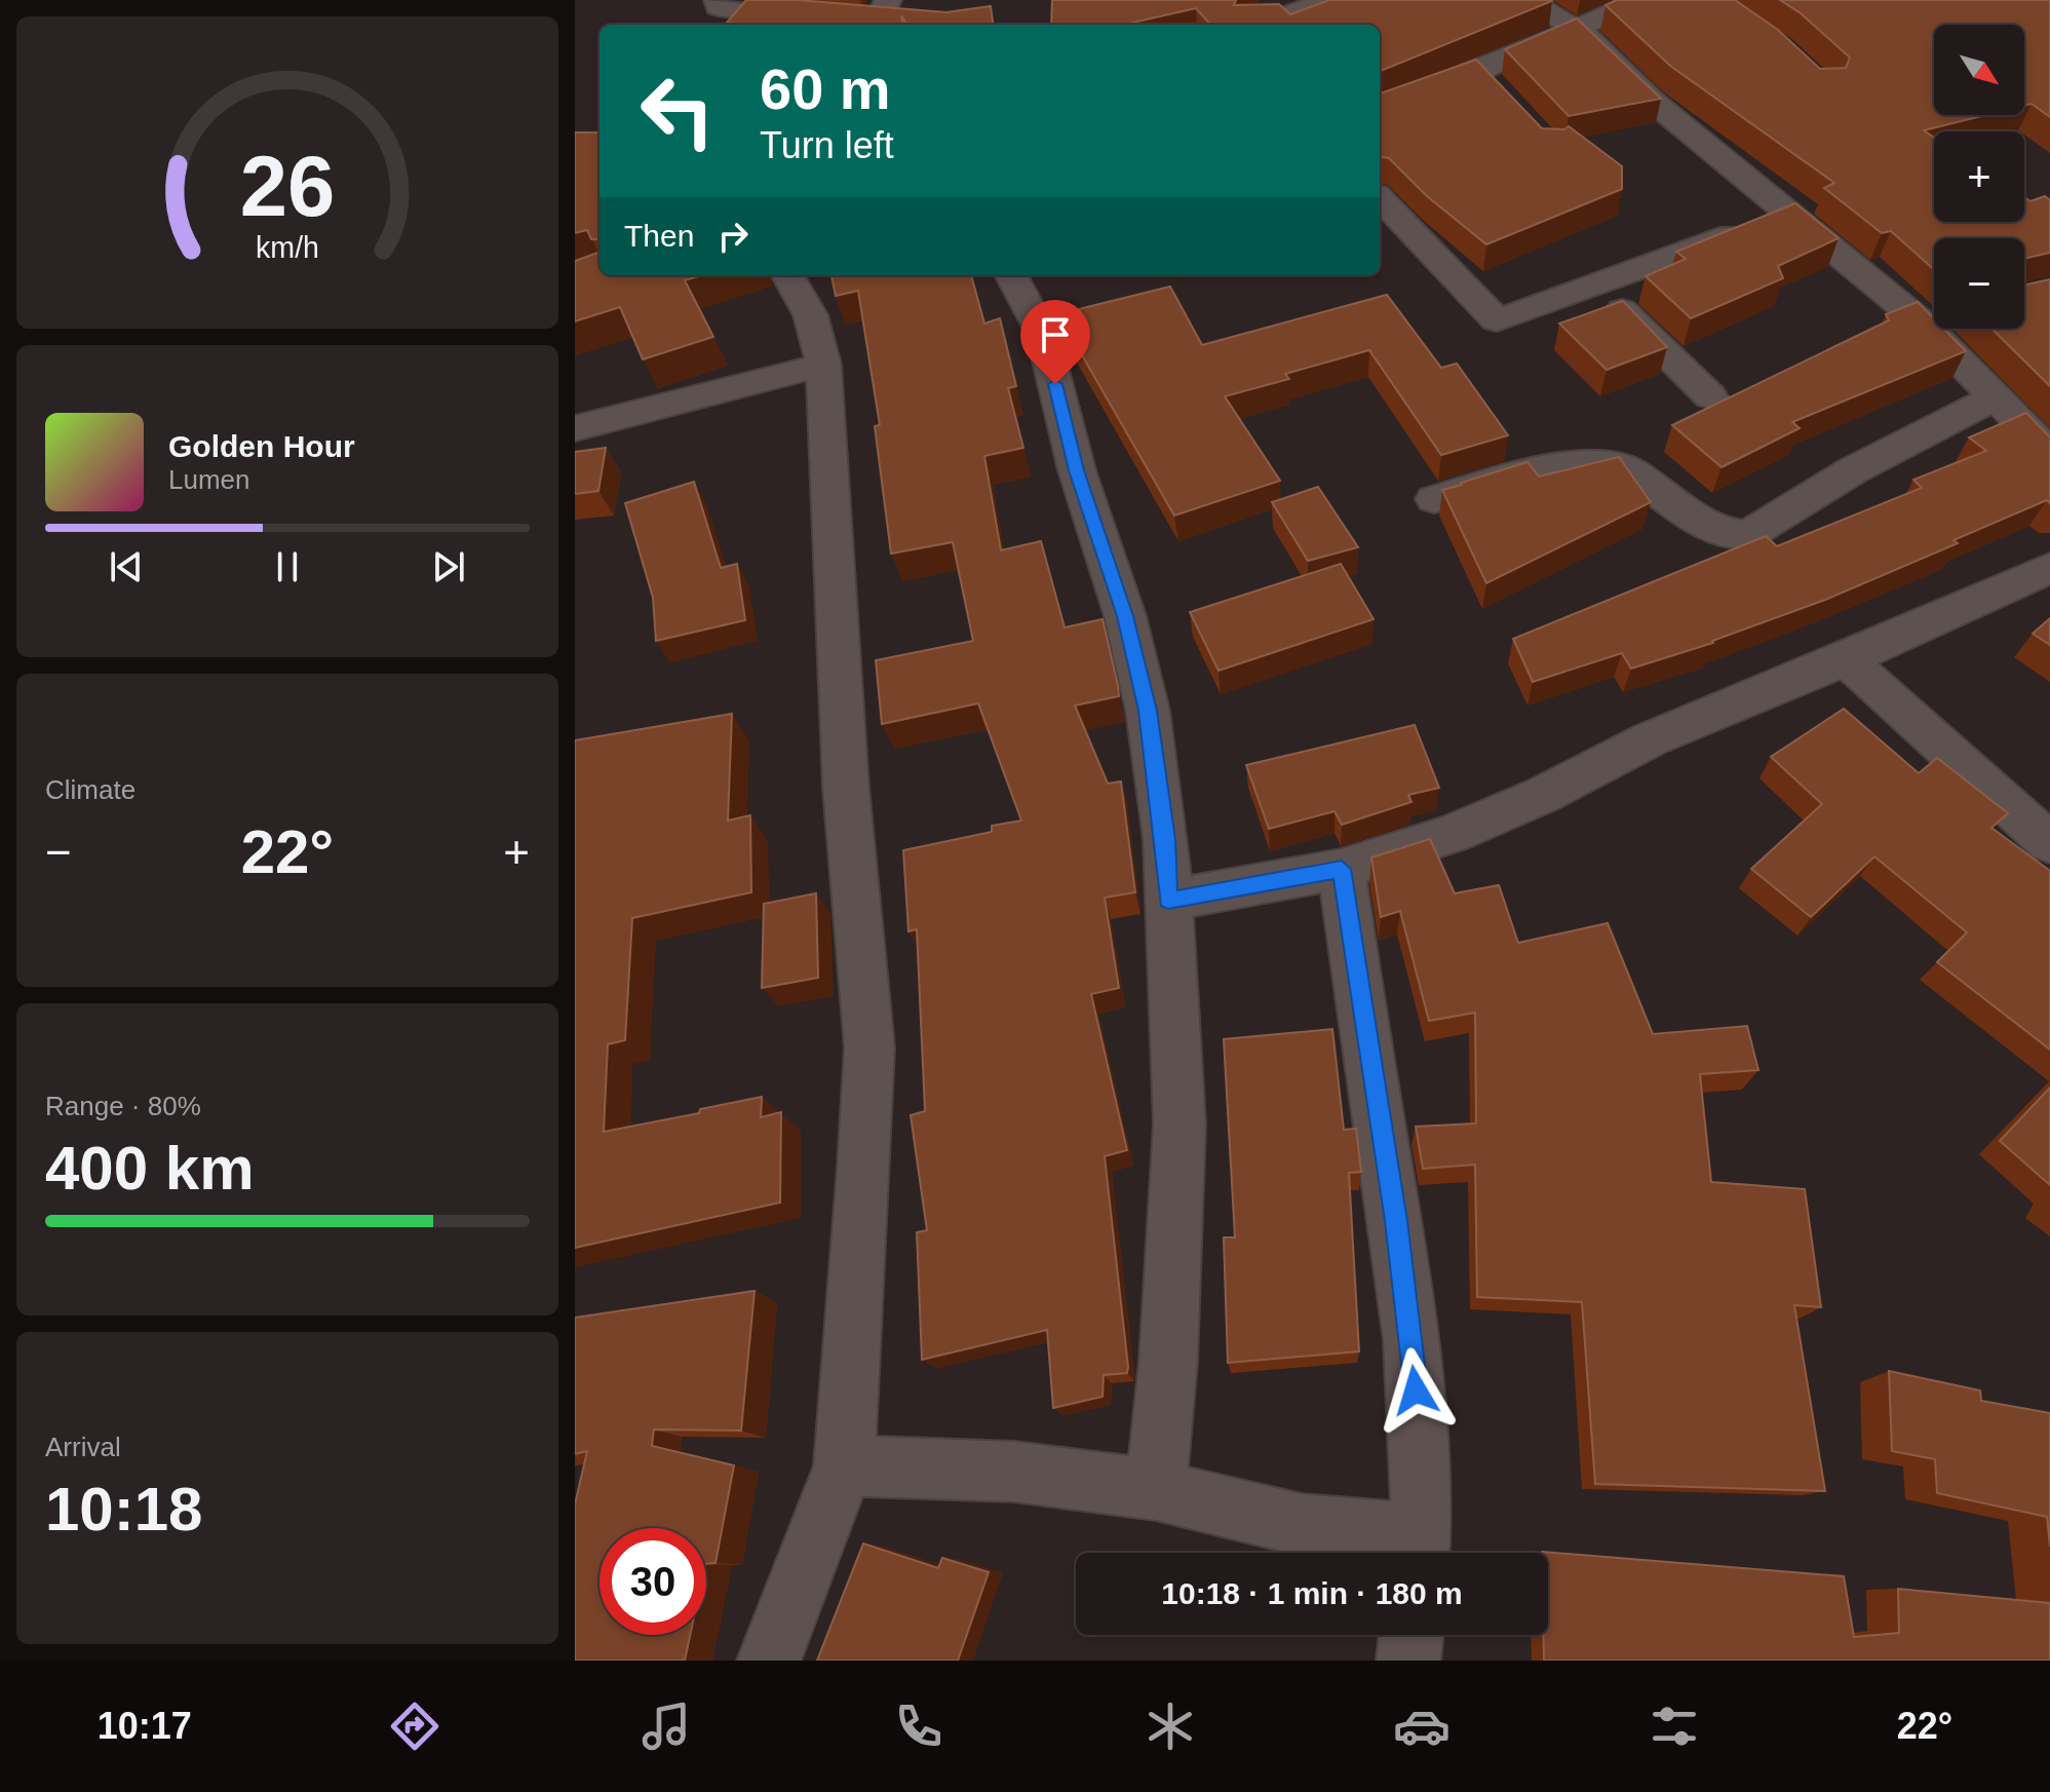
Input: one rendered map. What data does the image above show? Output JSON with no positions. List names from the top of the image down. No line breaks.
{"north":"bottom right","page":{"map_buttons":["+","−"],"turn":["60 m","Turn left"],"then":"Then","song":["Golden Hour","Lumen"],"tile":["Climate",["Range · 80%","400 km"],["Arrival","10:18"]],"heat":["−","22°","+"],"limit":"30","trip":"10:18 · 1 min · 180 m","tabs":["10:17","22°"],"gauge":["26","km/h"]}}
